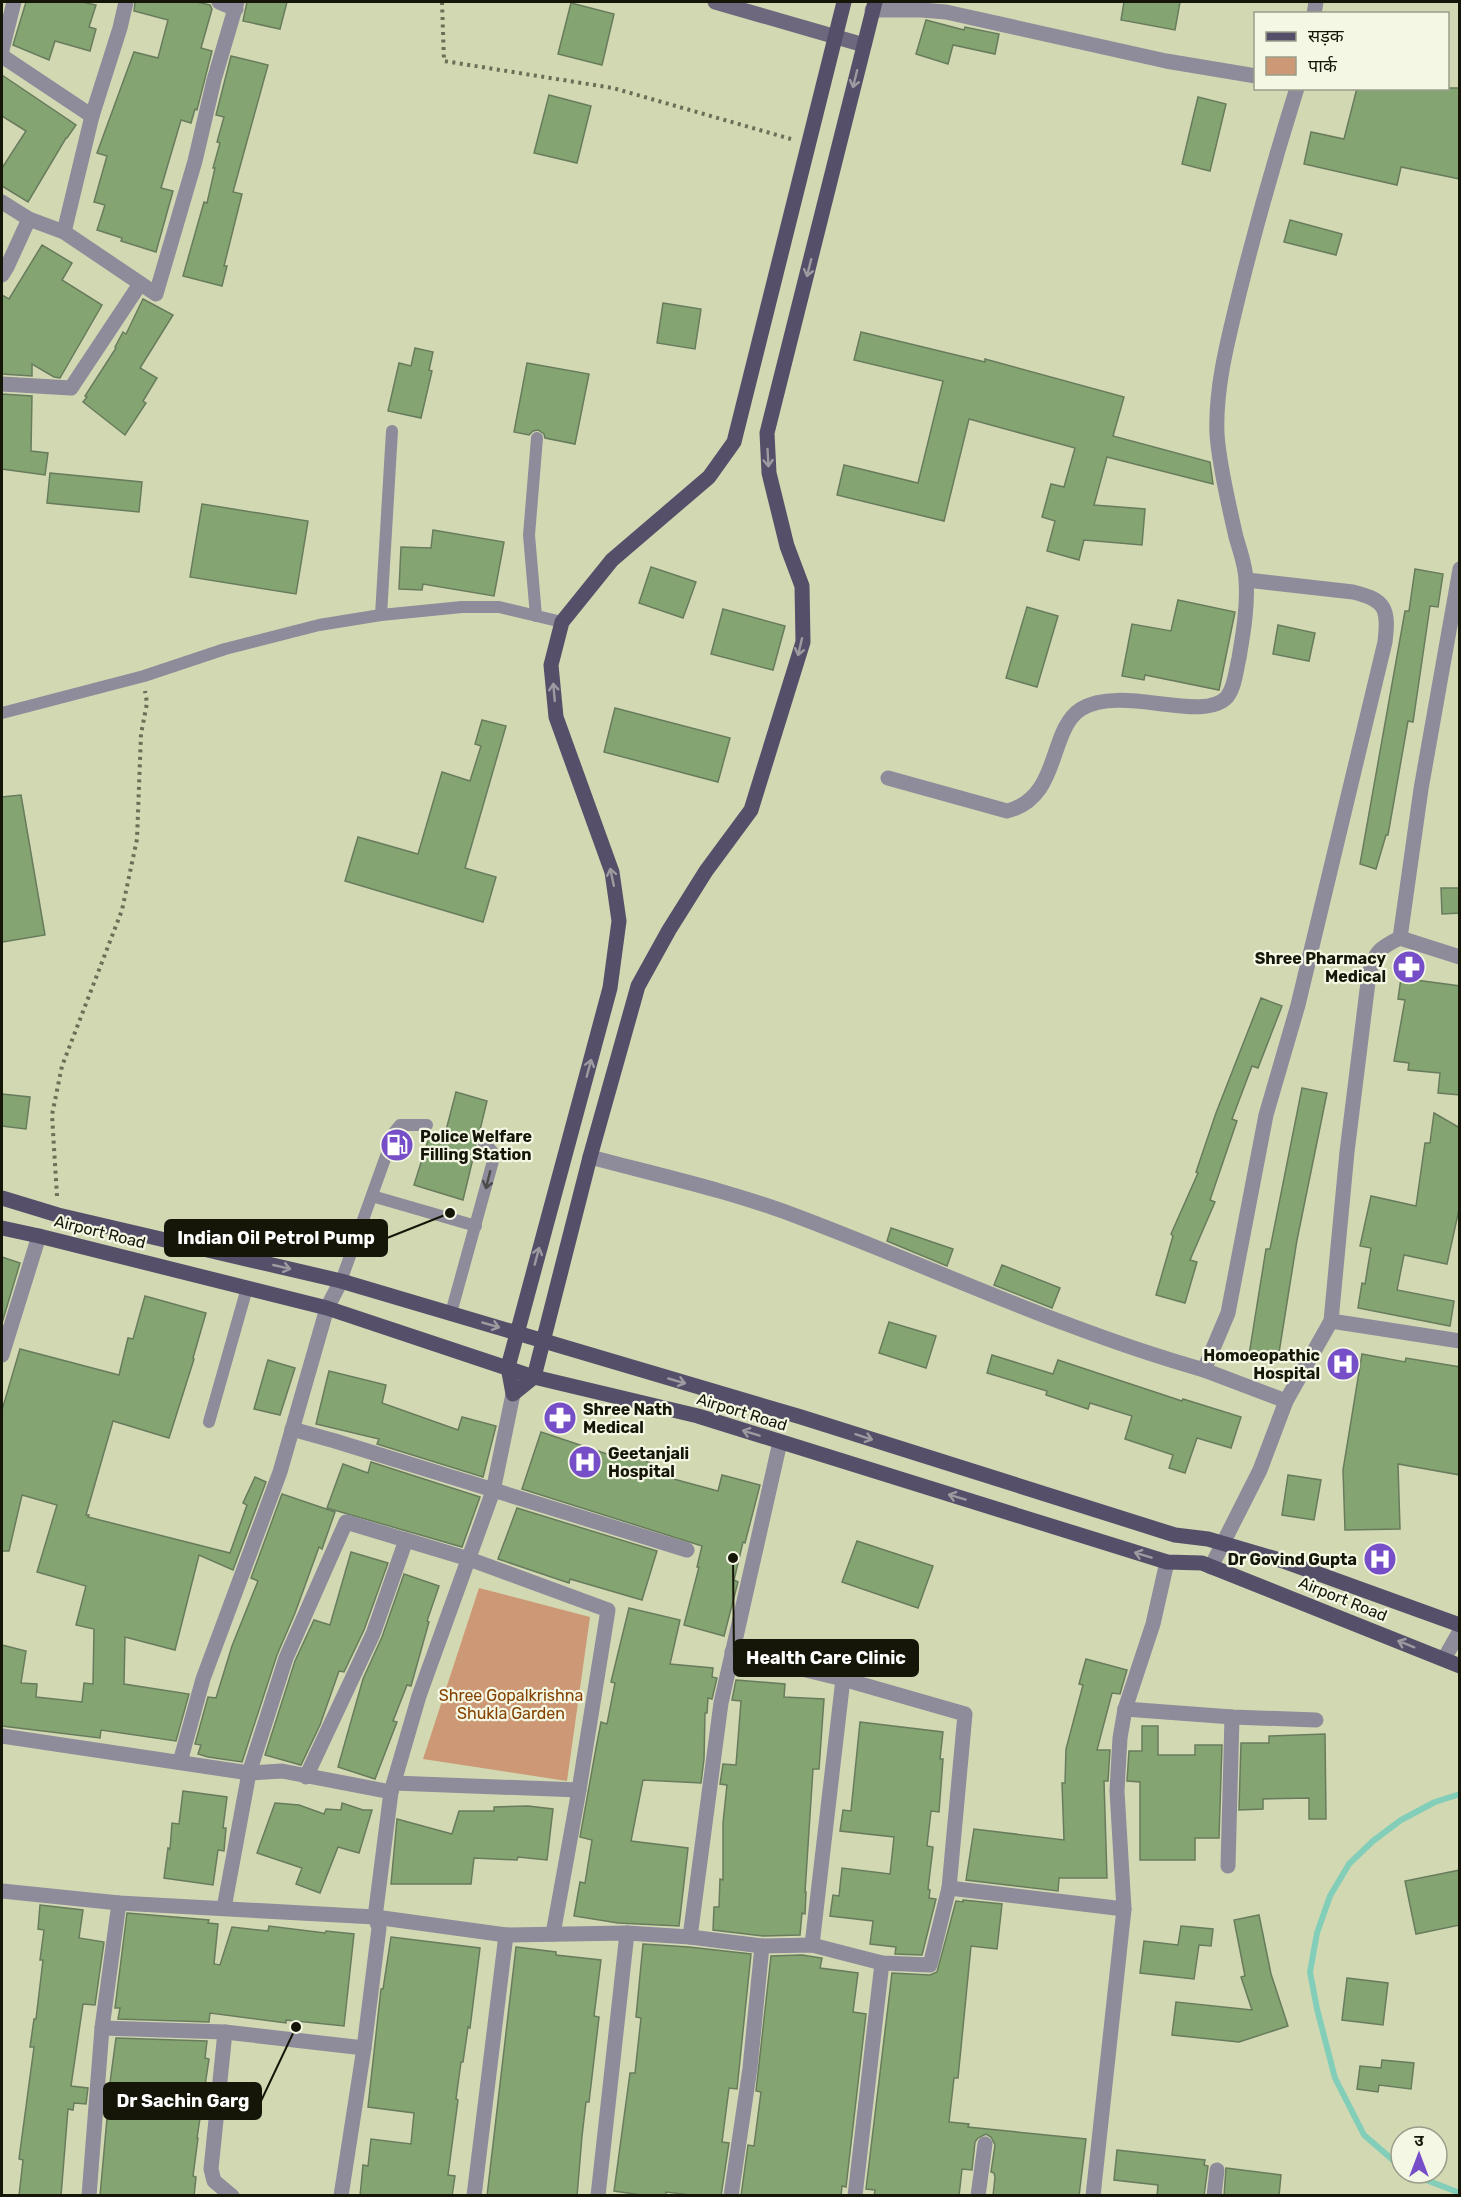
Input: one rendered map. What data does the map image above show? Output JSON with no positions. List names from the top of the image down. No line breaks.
{"streets":{"main road":["Airport Road"]},"parks":["Shree Gopalkrishna Shukla Garden"],"places":{"pharmacy":["Shree Pharmacy Medical","Shree Nath Medical"],"fuel station":["Police Welfare Filling Station"],"other":["Indian Oil Petrol Pump","Health Care Clinic","Dr Sachin Garg"],"hospital":["Homoeopathic Hospital","Geetanjali Hospital","Dr Govind Gupta"]},"legend":["सड़क","पार्क"],"north":"top"}
